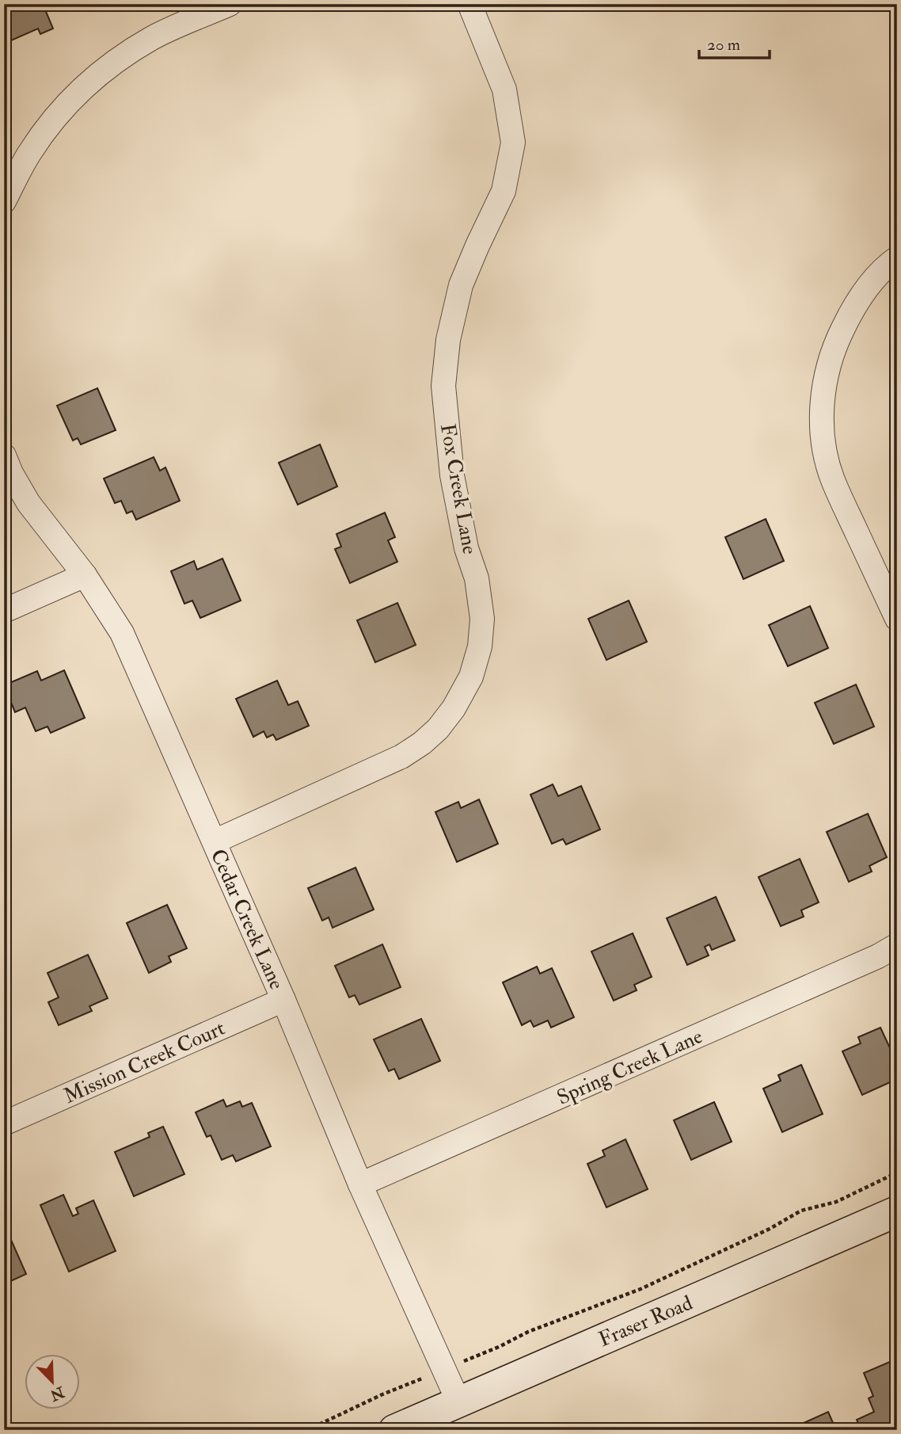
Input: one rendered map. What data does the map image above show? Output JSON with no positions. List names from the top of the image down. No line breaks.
{"streets":{"street":["Fox Creek Lane","Cedar Creek Lane","Mission Creek Court","Spring Creek Lane","Fraser Road"]},"crossings":[["Fox Creek Lane","Cedar Creek Lane"],["Cedar Creek Lane","Mission Creek Court"],["Cedar Creek Lane","Spring Creek Lane"],["Cedar Creek Lane","Fraser Road"]],"scale_bar":"20 m","north":"bottom right"}
